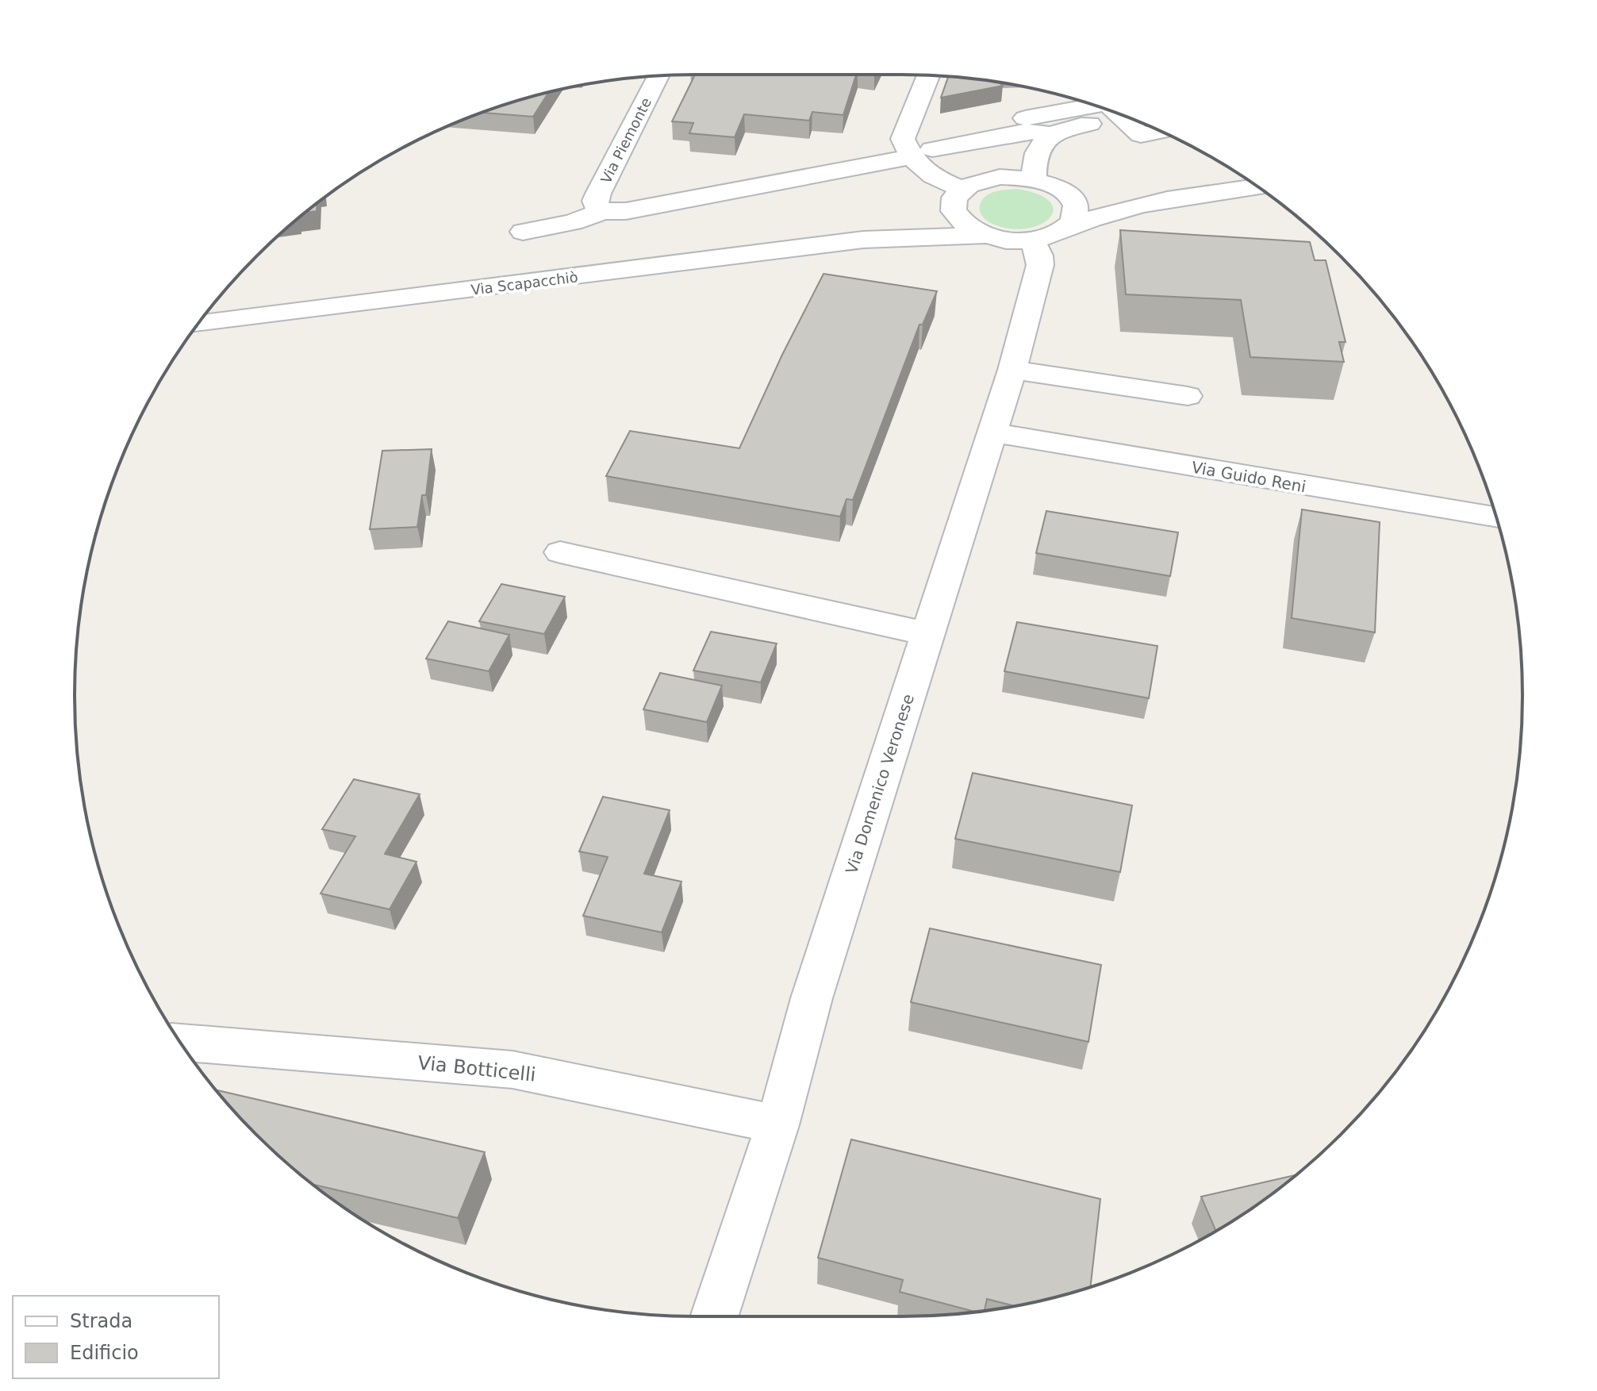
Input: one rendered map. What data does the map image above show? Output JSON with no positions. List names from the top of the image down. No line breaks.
{"streets":{"street":["Via Piemonte","Via Scapacchiò","Via Guido Reni","Via Domenico Veronese","Via Botticelli"]},"crossings":[["Via Scapacchiò","Via Domenico Veronese"],["Via Guido Reni","Via Domenico Veronese"],["Via Domenico Veronese","Via Botticelli"]],"legend":["Strada","Edificio"]}
